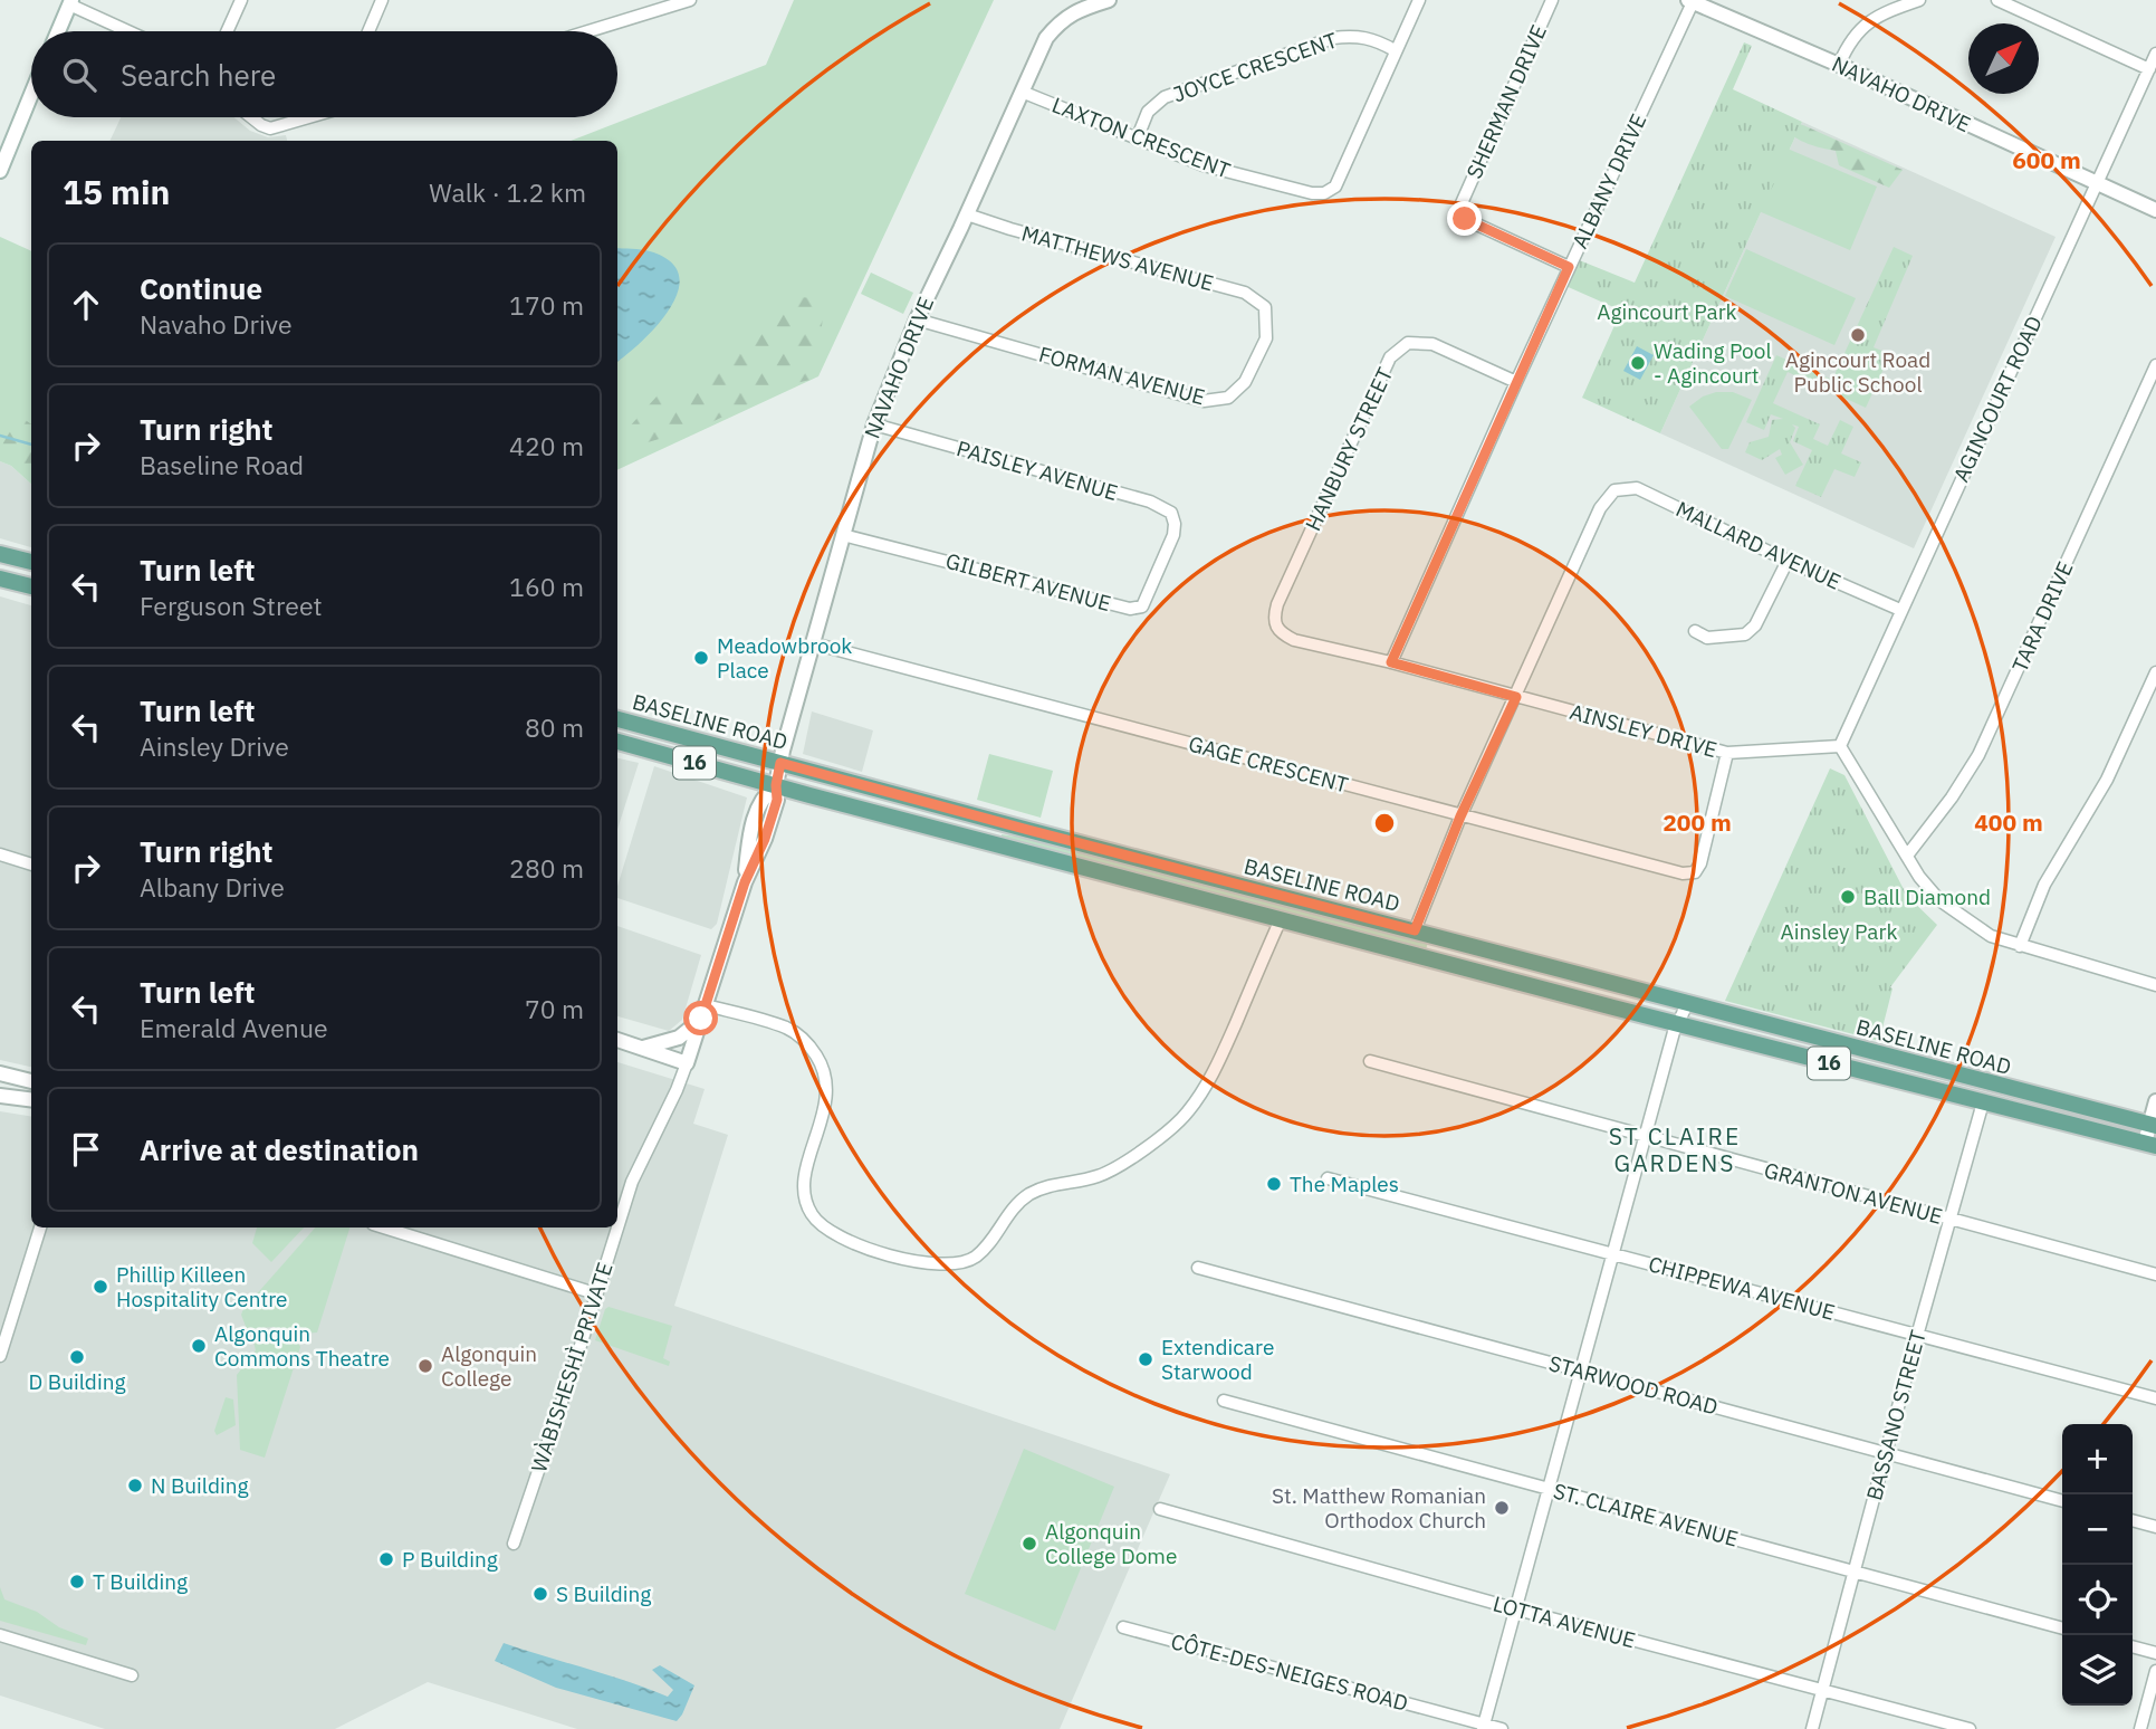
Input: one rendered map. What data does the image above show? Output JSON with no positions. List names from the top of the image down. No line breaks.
{"streets":{"main road":["BASELINE ROAD","16"],"street":["JOYCE CRESCENT","NAVAHO DRIVE","SHERMAN DRIVE","LAXTON CRESCENT","ALBANY DRIVE","MATTHEWS AVENUE","FORMAN AVENUE","AGINCOURT ROAD","HANBURY STREET","PAISLEY AVENUE","MALLARD AVENUE","GILBERT AVENUE","TARA DRIVE","AINSLEY DRIVE","GAGE CRESCENT","GRANTON AVENUE","CHIPPEWA AVENUE","WÀBISHESHÌ PRIVATE","STARWOOD ROAD","BASSANO STREET","ST. CLAIRE AVENUE","LOTTA AVENUE","CÔTE-DES-NEIGES ROAD"]},"crossings":[["JOYCE CRESCENT","LAXTON CRESCENT"],["NAVAHO DRIVE","LAXTON CRESCENT"],["NAVAHO DRIVE","ALBANY DRIVE"],["NAVAHO DRIVE","MATTHEWS AVENUE"],["NAVAHO DRIVE","FORMAN AVENUE"],["NAVAHO DRIVE","AGINCOURT ROAD"],["NAVAHO DRIVE","PAISLEY AVENUE"],["NAVAHO DRIVE","GILBERT AVENUE"],["NAVAHO DRIVE","BASELINE ROAD"],["NAVAHO DRIVE","GAGE CRESCENT"],["NAVAHO DRIVE","WÀBISHESHÌ PRIVATE"],["SHERMAN DRIVE","ALBANY DRIVE"],["ALBANY DRIVE","HANBURY STREET"],["ALBANY DRIVE","AINSLEY DRIVE"],["MATTHEWS AVENUE","FORMAN AVENUE"],["AGINCOURT ROAD","MALLARD AVENUE"],["AGINCOURT ROAD","AINSLEY DRIVE"],["HANBURY STREET","AINSLEY DRIVE"],["PAISLEY AVENUE","GILBERT AVENUE"],["MALLARD AVENUE","AINSLEY DRIVE"],["BASELINE ROAD","BASSANO STREET"],["AINSLEY DRIVE","GAGE CRESCENT"],["GRANTON AVENUE","BASSANO STREET"],["CHIPPEWA AVENUE","BASSANO STREET"],["STARWOOD ROAD","BASSANO STREET"],["BASSANO STREET","ST. CLAIRE AVENUE"],["BASSANO STREET","LOTTA AVENUE"]],"districts":["ST CLAIRE GARDENS"],"parks":["Agincourt Park","Ainsley Park"],"places":["Agincourt Road Public School","Wading Pool - Agincourt","Meadowbrook Place","Ball Diamond","The Maples","Phillip Killeen Hospitality Centre","Algonquin Commons Theatre","D Building","Extendicare Starwood","Algonquin College","N Building","St. Matthew Romanian Orthodox Church","Algonquin College Dome","P Building","T Building","S Building"],"north":"top right","page":{"search":"Search here","heading":["15 min","Walk · 1.2 km"],"list":[["Continue","Navaho Drive","170 m"],["Turn right","Baseline Road","420 m"],["Turn left","Ferguson Street","160 m"],["Turn left","Ainsley Drive","80 m"],["Turn right","Albany Drive","280 m"],["Turn left","Emerald Avenue","70 m"],"Arrive at destination"],"map_buttons":["+","−"]},"rings":["600 m","200 m","400 m"]}
